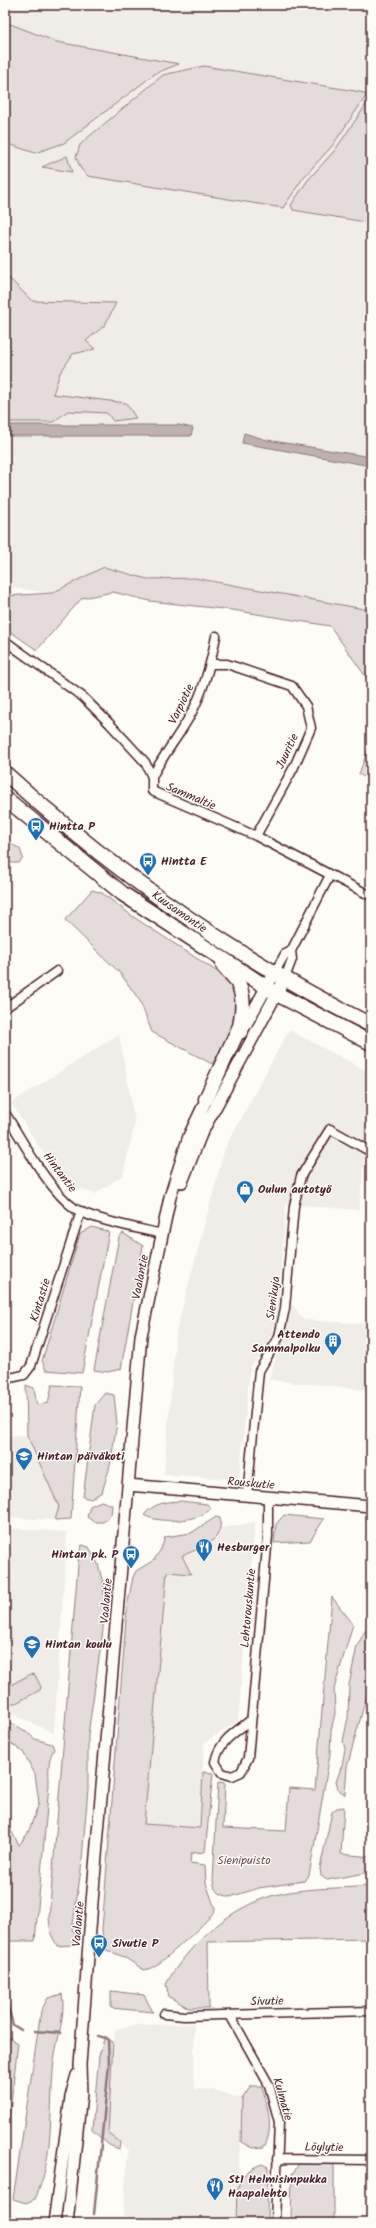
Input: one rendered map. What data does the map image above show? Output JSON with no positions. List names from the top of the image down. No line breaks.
{"streets":{"highway":["Kuusamontie"],"street":["Varpiotie","Juuritie","Sammaltie","Hintantie","Vaalantie","Sienikuja","Kintastie","Rouskutie","Lehtorouskuntie","Sivutie","Kulmatie","Löylytie"]},"crossings":[["Varpiotie","Juuritie"],["Varpiotie","Sammaltie"],["Juuritie","Sammaltie"],["Kuusamontie","Vaalantie"],["Hintantie","Vaalantie"],["Hintantie","Kintastie"],["Vaalantie","Rouskutie"],["Sienikuja","Rouskutie"],["Rouskutie","Lehtorouskuntie"],["Sivutie","Kulmatie"],["Kulmatie","Löylytie"]],"parks":["Sienipuisto"],"places":{"bus stop":["Hintta P","Hintta E","Hintan pk. P","Sivutie P"],"shop":["Oulun autotyö"],"building":["Attendo Sammalpolku"],"school or university":["Hintan päiväkoti","Hintan koulu"],"restaurant":["Hesburger","St1 Helmisimpukka Haapalehto"]}}
